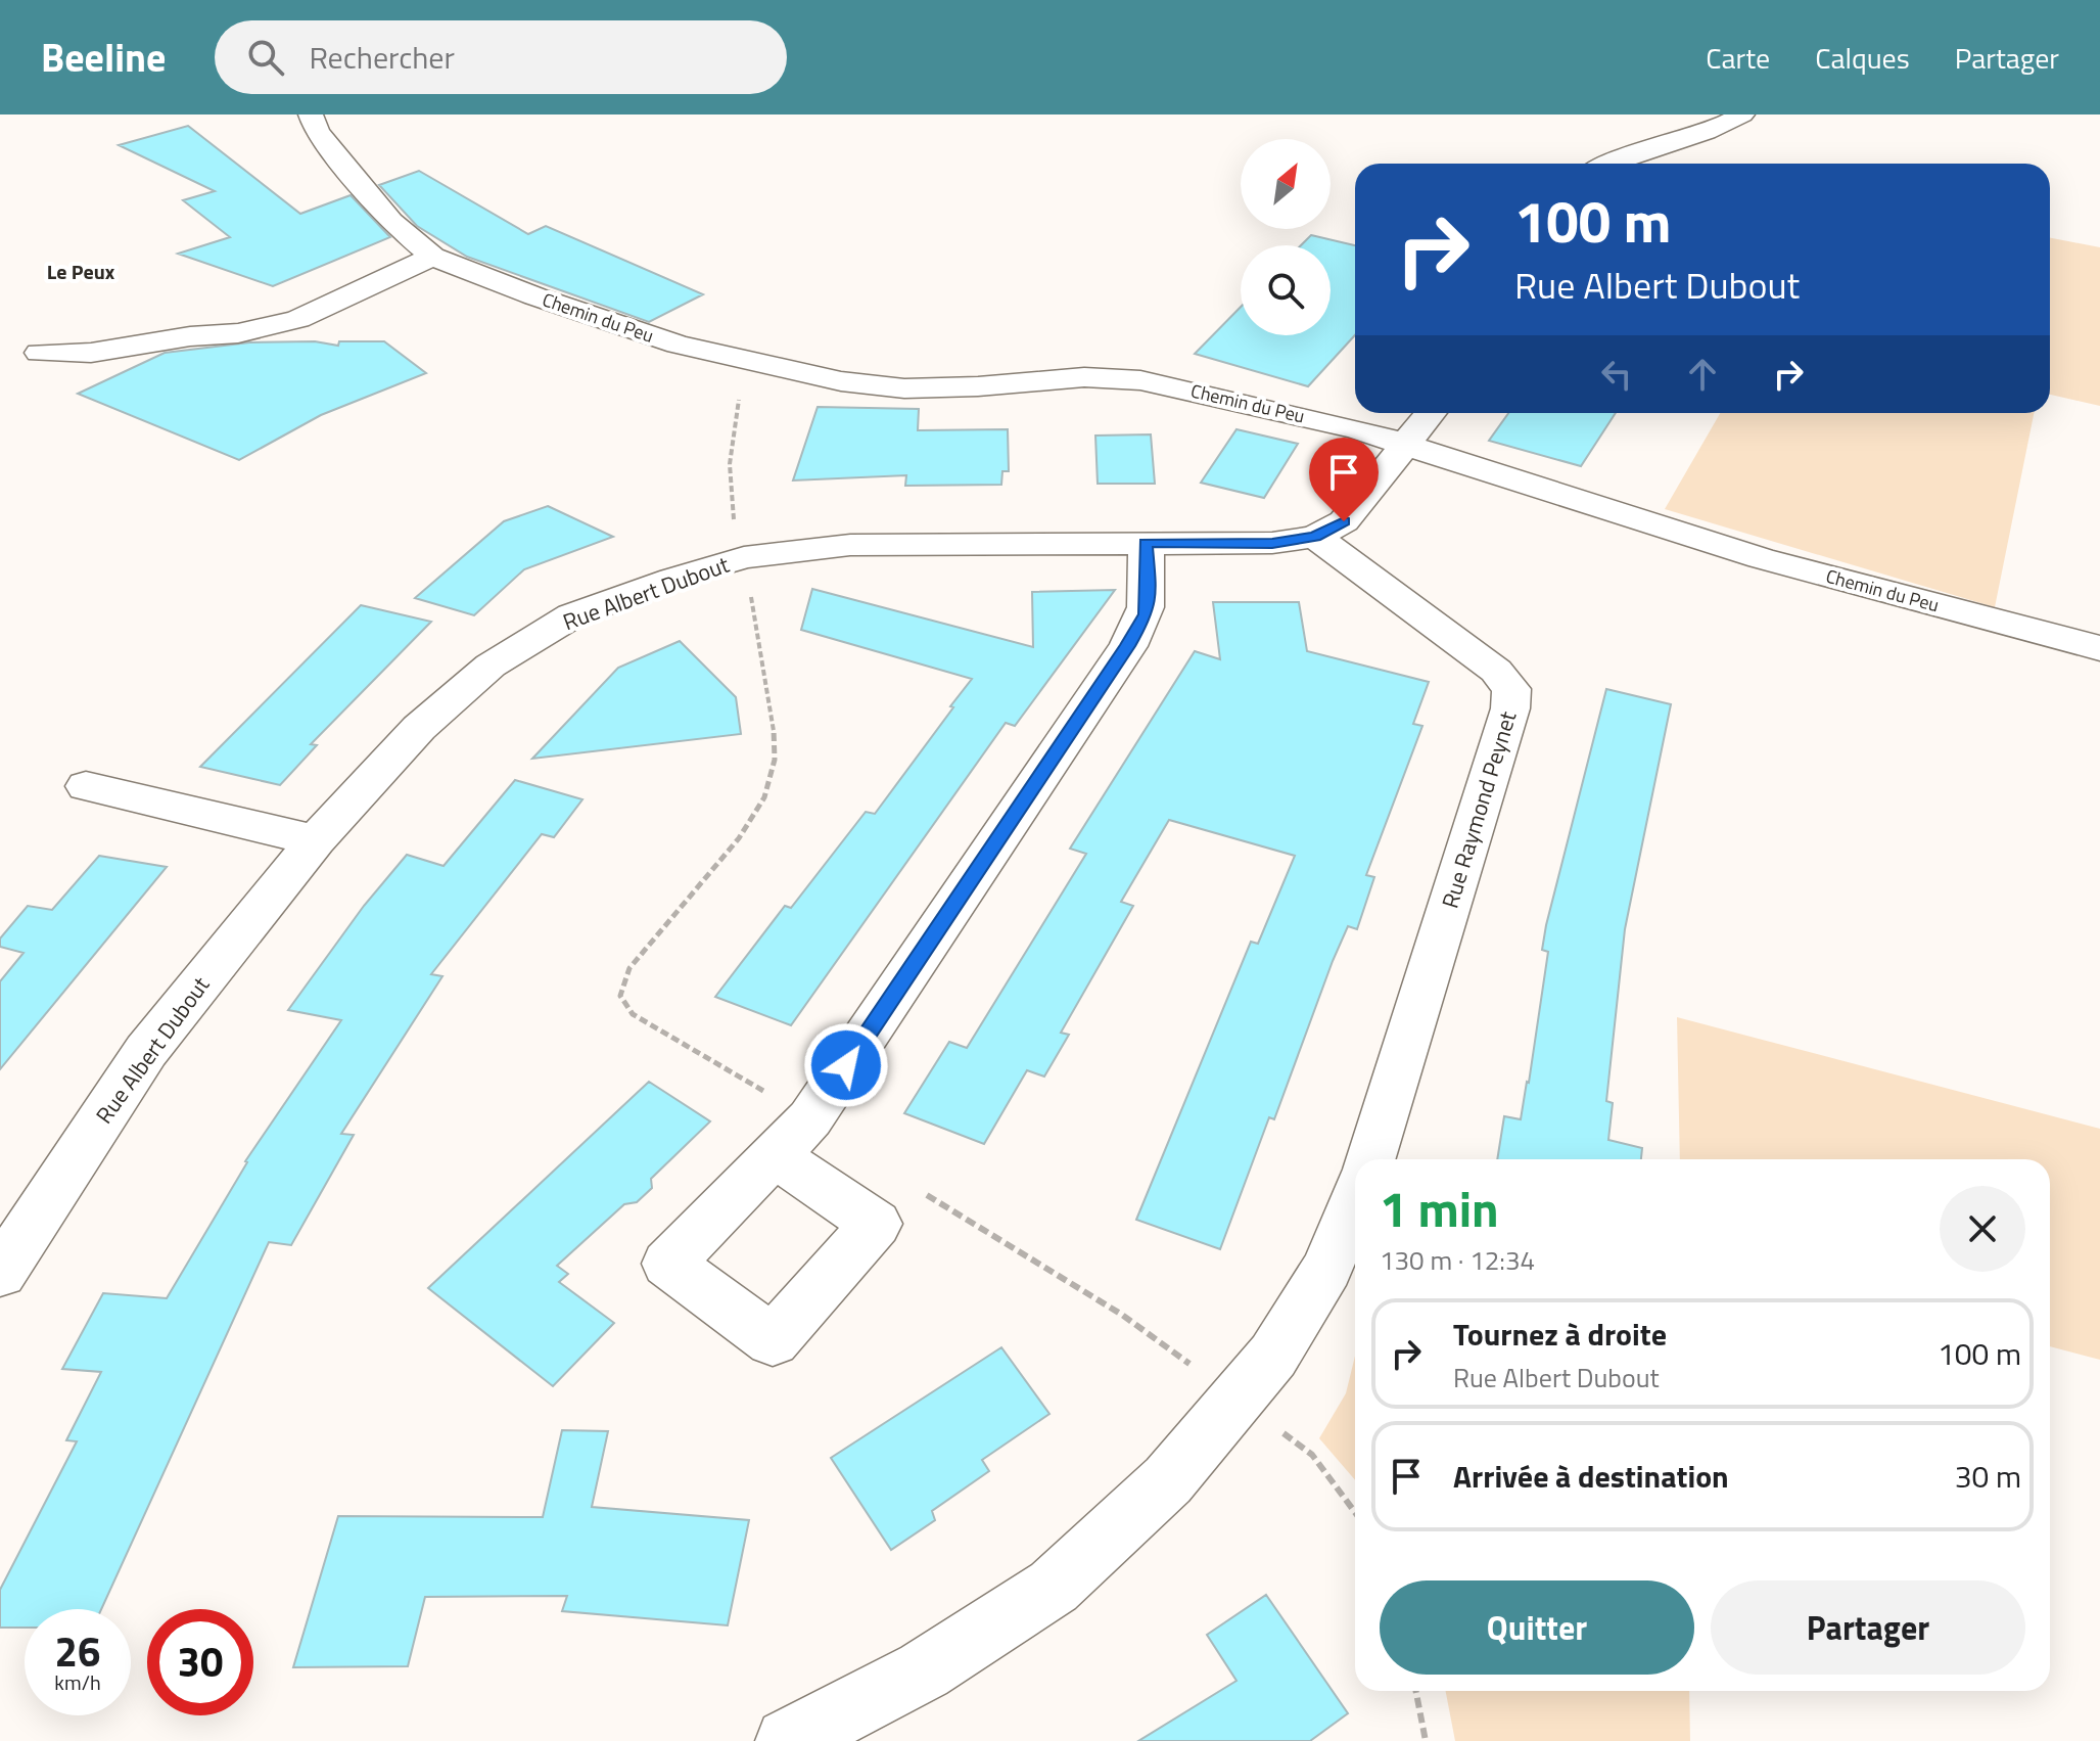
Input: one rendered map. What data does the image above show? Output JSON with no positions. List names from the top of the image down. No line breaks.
{"streets":{"street":["Chemin du Peu","Rue Albert Dubout","Rue Raymond Peynet"]},"crossings":[["Chemin du Peu","Rue Albert Dubout"],["Rue Albert Dubout","Rue Raymond Peynet"]],"districts":["Le Peux"],"north":"top right","page":{"header":"Beeline","search":"Rechercher","nav":["Carte","Calques","Partager"],"turn":["100 m","Rue Albert Dubout"],"heading":["1 min","130 m · 12:34"],"list":[{"name":"Tournez à droite","note":"Rue Albert Dubout","value":"100 m"},{"name":"Arrivée à destination","value":"30 m"}],"buttons":["Quitter","Partager"],"speed":"26 km/h","limit":"30"}}
